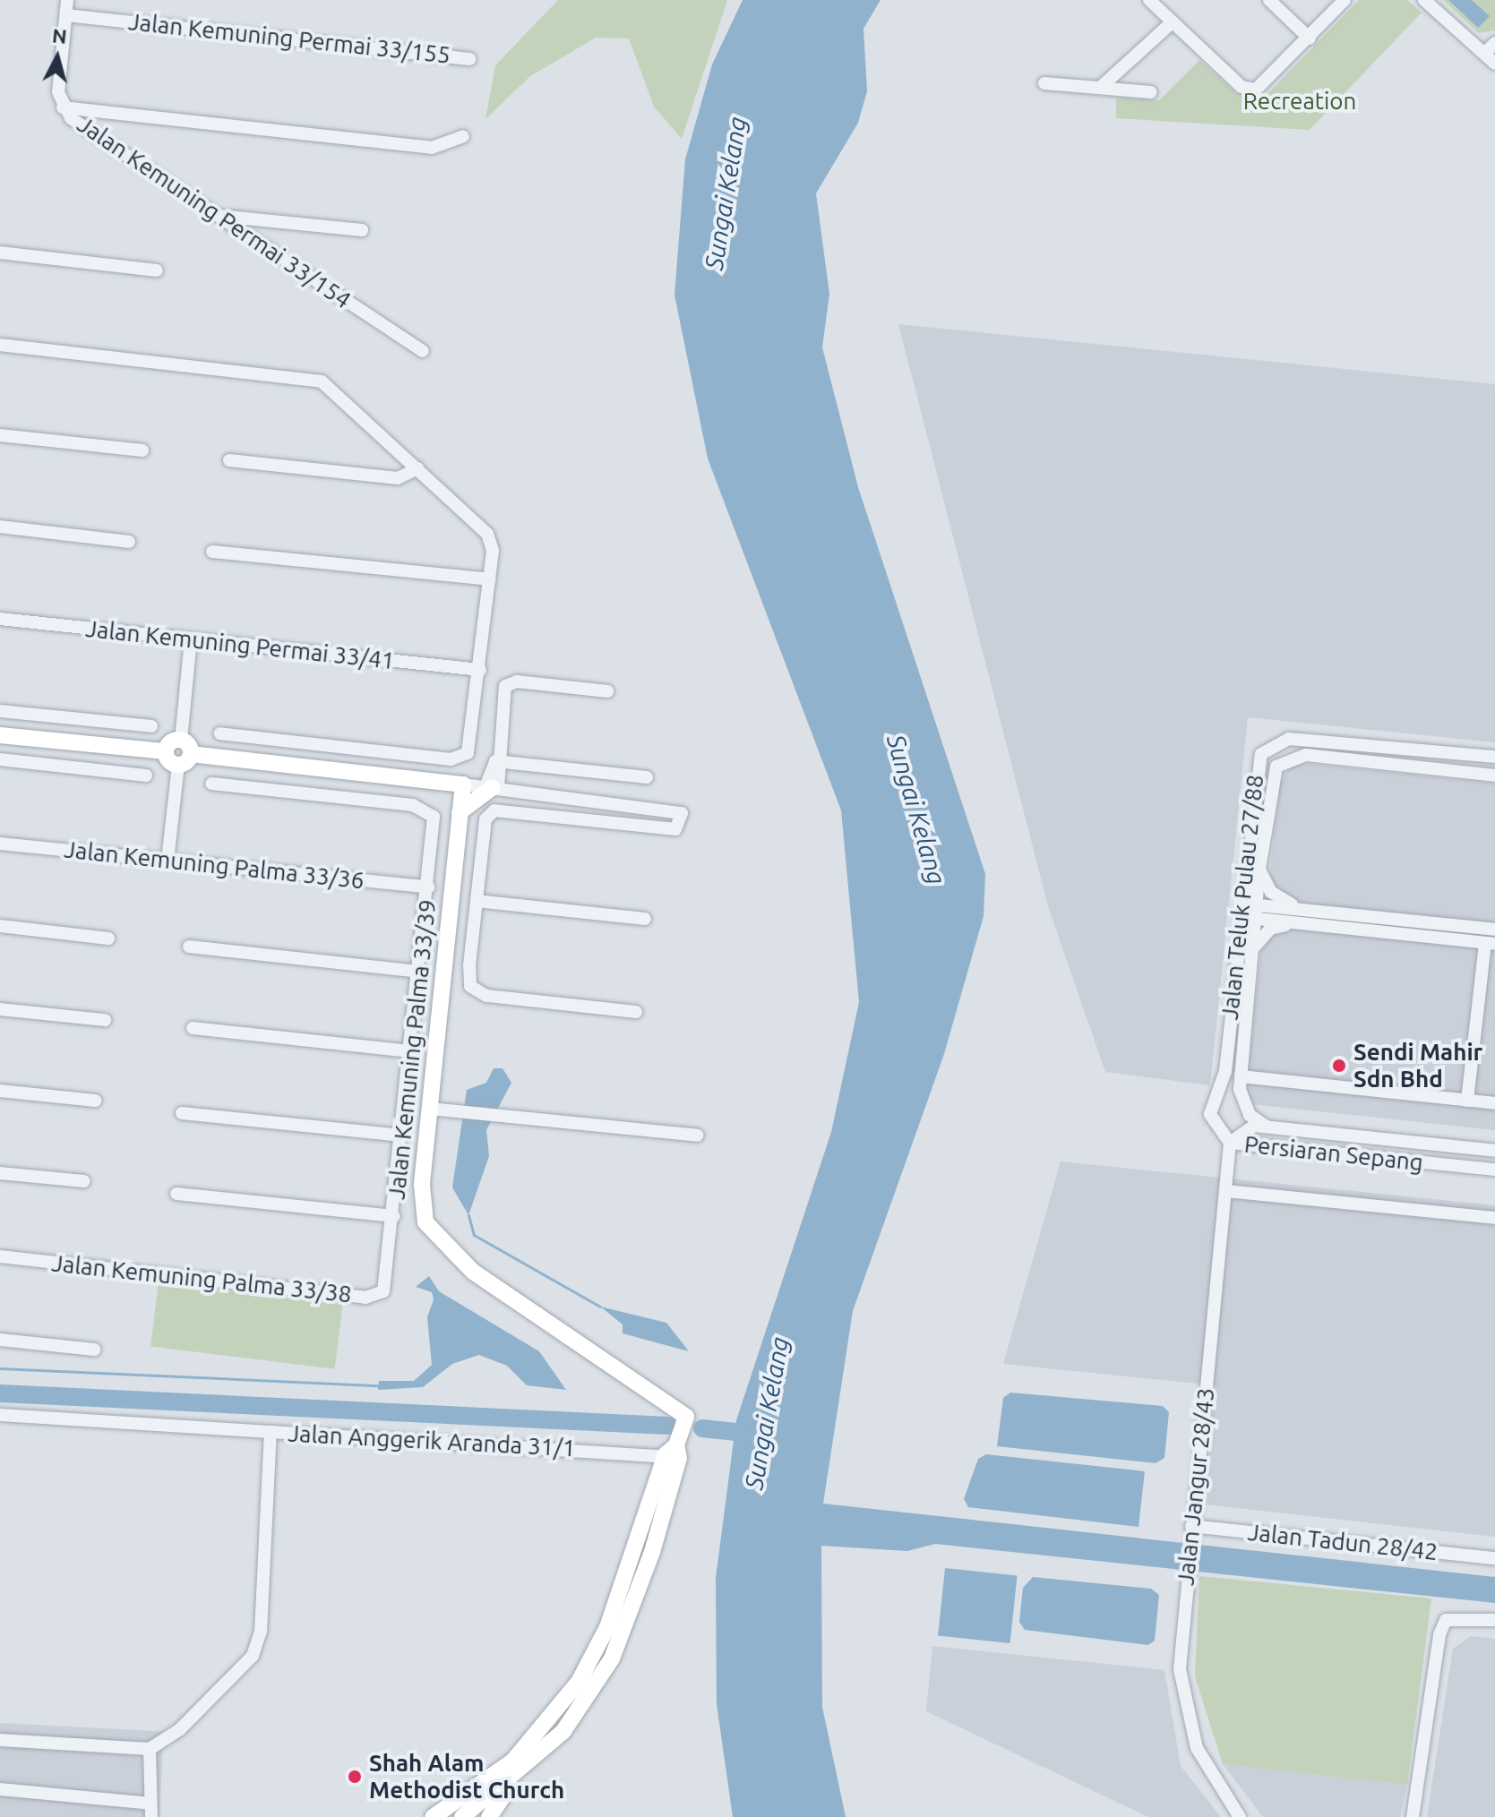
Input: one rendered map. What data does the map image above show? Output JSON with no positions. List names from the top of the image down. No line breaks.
{"streets":{"main road":["Jalan Kemuning Palma 33/39"],"street":["Jalan Kemuning Permai 33/155","Jalan Kemuning Permai 33/154","Jalan Kemuning Permai 33/41","Jalan Kemuning Palma 33/36","Jalan Teluk Pulau 27/88","Persiaran Sepang","Jalan Kemuning Palma 33/38","Jalan Anggerik Aranda 31/1","Jalan Jangur 28/43","Jalan Tadun 28/42"]},"crossings":[["Jalan Kemuning Permai 33/155","Jalan Kemuning Permai 33/154"],["Jalan Kemuning Palma 33/36","Jalan Kemuning Palma 33/39"],["Jalan Teluk Pulau 27/88","Persiaran Sepang"],["Jalan Teluk Pulau 27/88","Jalan Jangur 28/43"],["Jalan Kemuning Palma 33/39","Jalan Kemuning Palma 33/38"],["Jalan Kemuning Palma 33/39","Jalan Anggerik Aranda 31/1"],["Persiaran Sepang","Jalan Jangur 28/43"],["Jalan Jangur 28/43","Jalan Tadun 28/42"]],"water":["Sungai Kelang"],"parks":["Recreation"],"places":["Sendi Mahir Sdn Bhd","Shah Alam Methodist Church"],"north":"top"}
